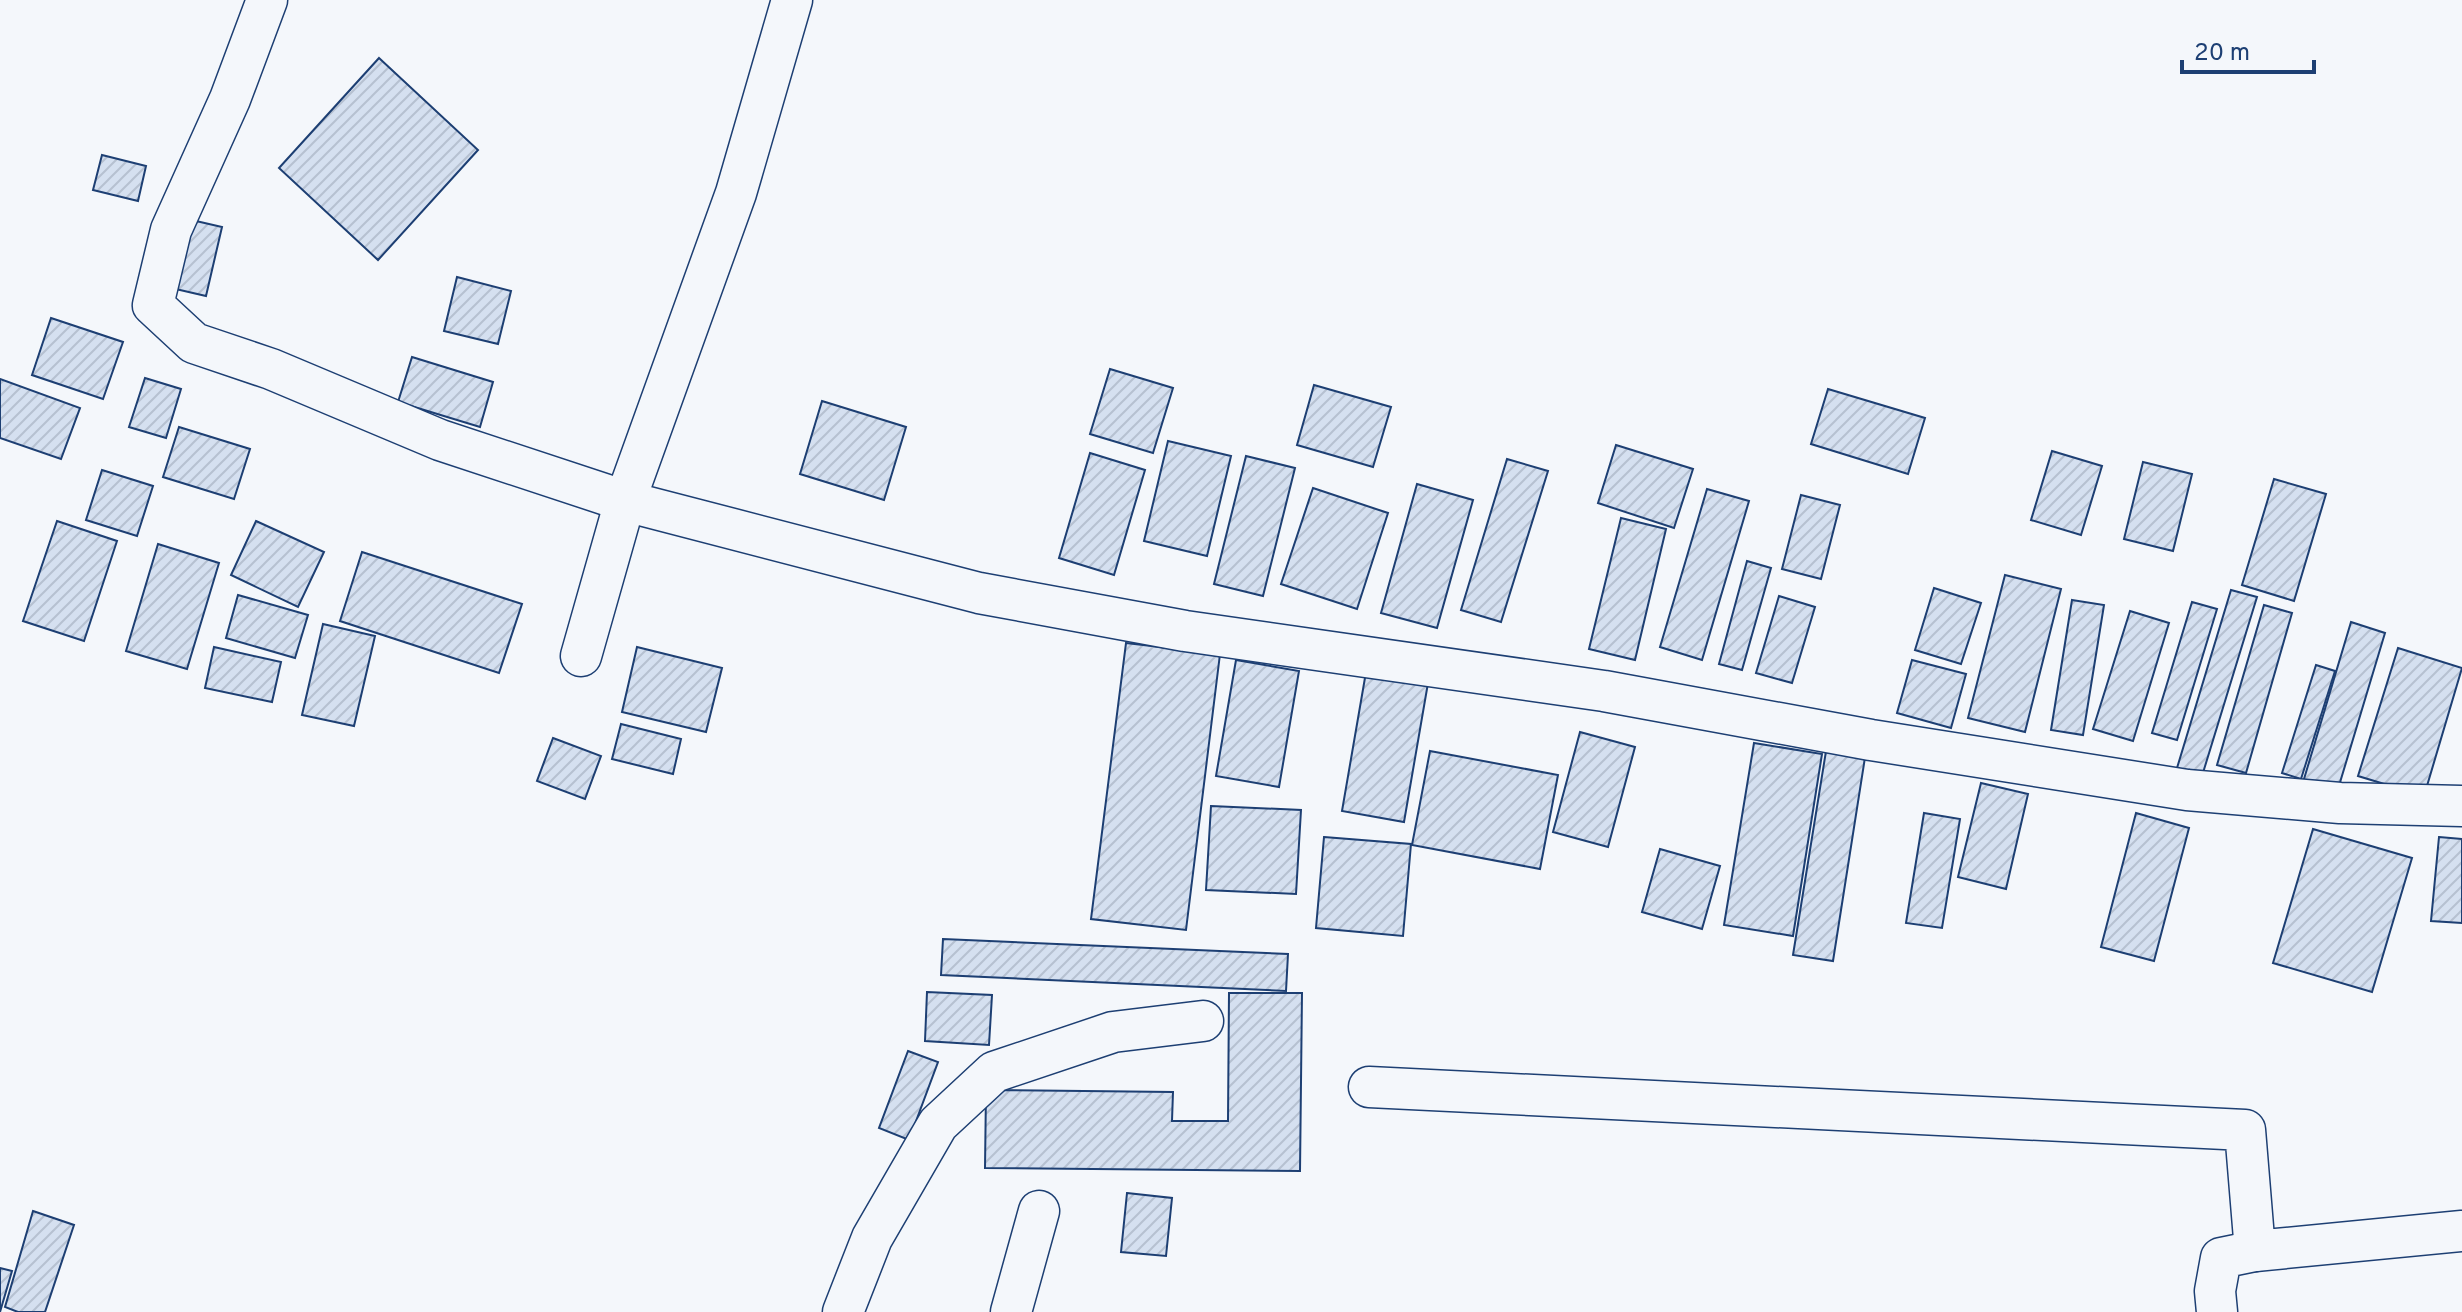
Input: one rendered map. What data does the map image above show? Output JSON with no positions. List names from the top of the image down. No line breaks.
{"scale_bar":"20 m"}
